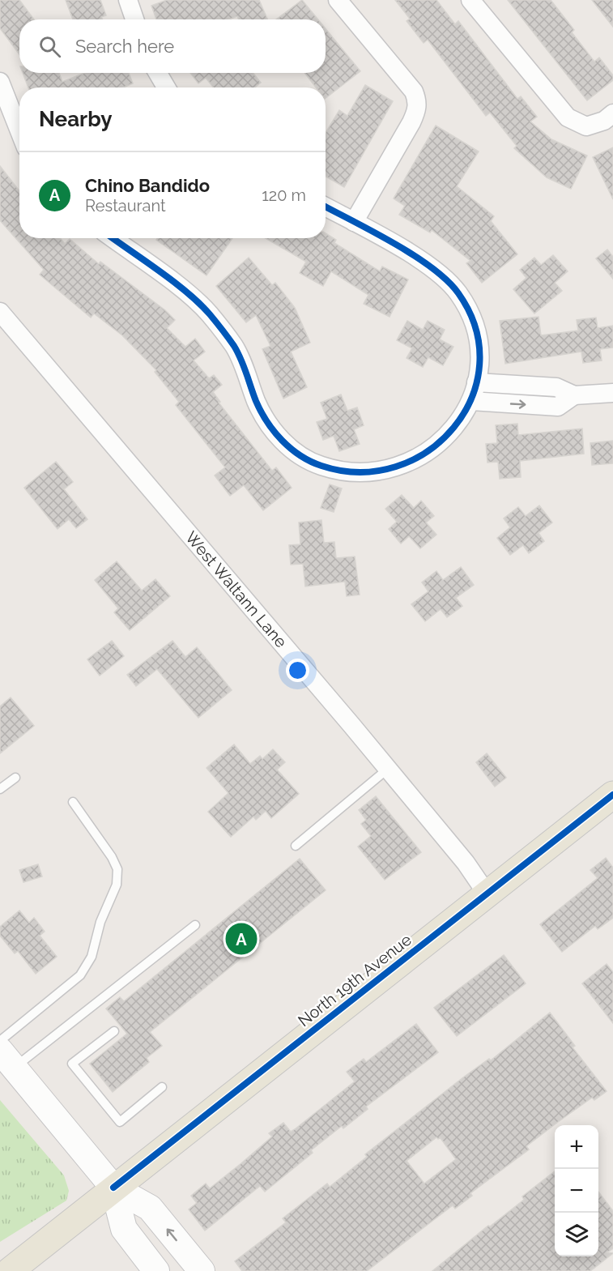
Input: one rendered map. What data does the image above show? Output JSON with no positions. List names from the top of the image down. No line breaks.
{"streets":{"main road":["North 19th Avenue"],"street":["West Waltann Lane"]},"crossings":[["West Waltann Lane","North 19th Avenue"]],"page":{"search":"Search here","heading":"Nearby","list":[{"mark":"A","name":"Chino Bandido","note":"Restaurant","value":"120 m"}],"pins":"A","map_buttons":["+","−"]}}
